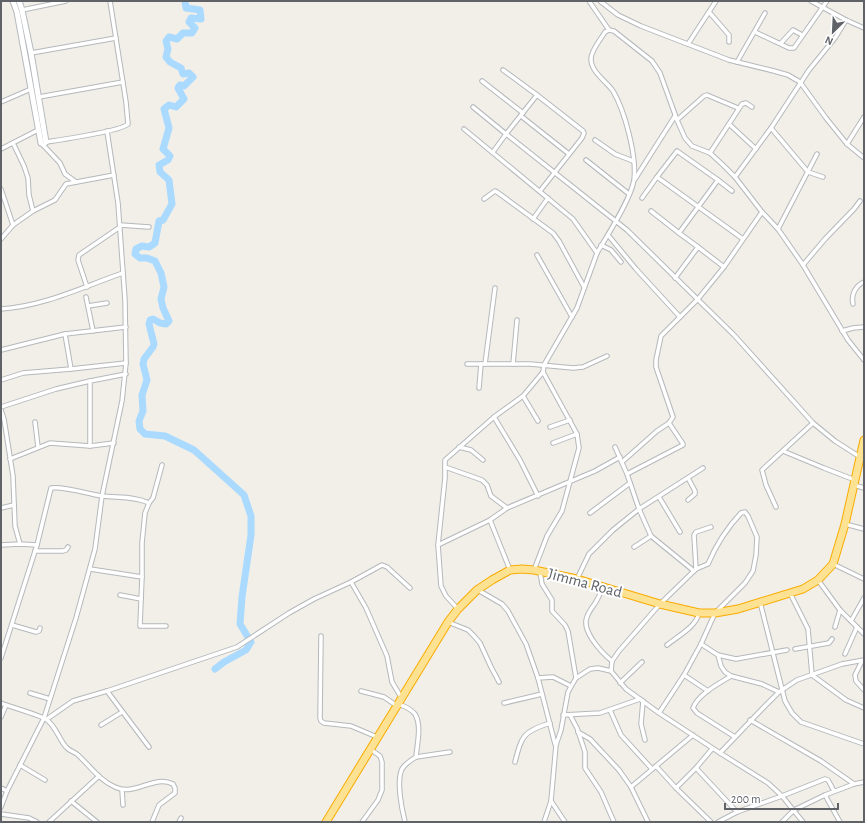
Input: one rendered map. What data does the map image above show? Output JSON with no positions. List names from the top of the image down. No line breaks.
{"streets":{"highway":["Jimma Road"]},"scale_bar":"200 m","north":"bottom left"}
